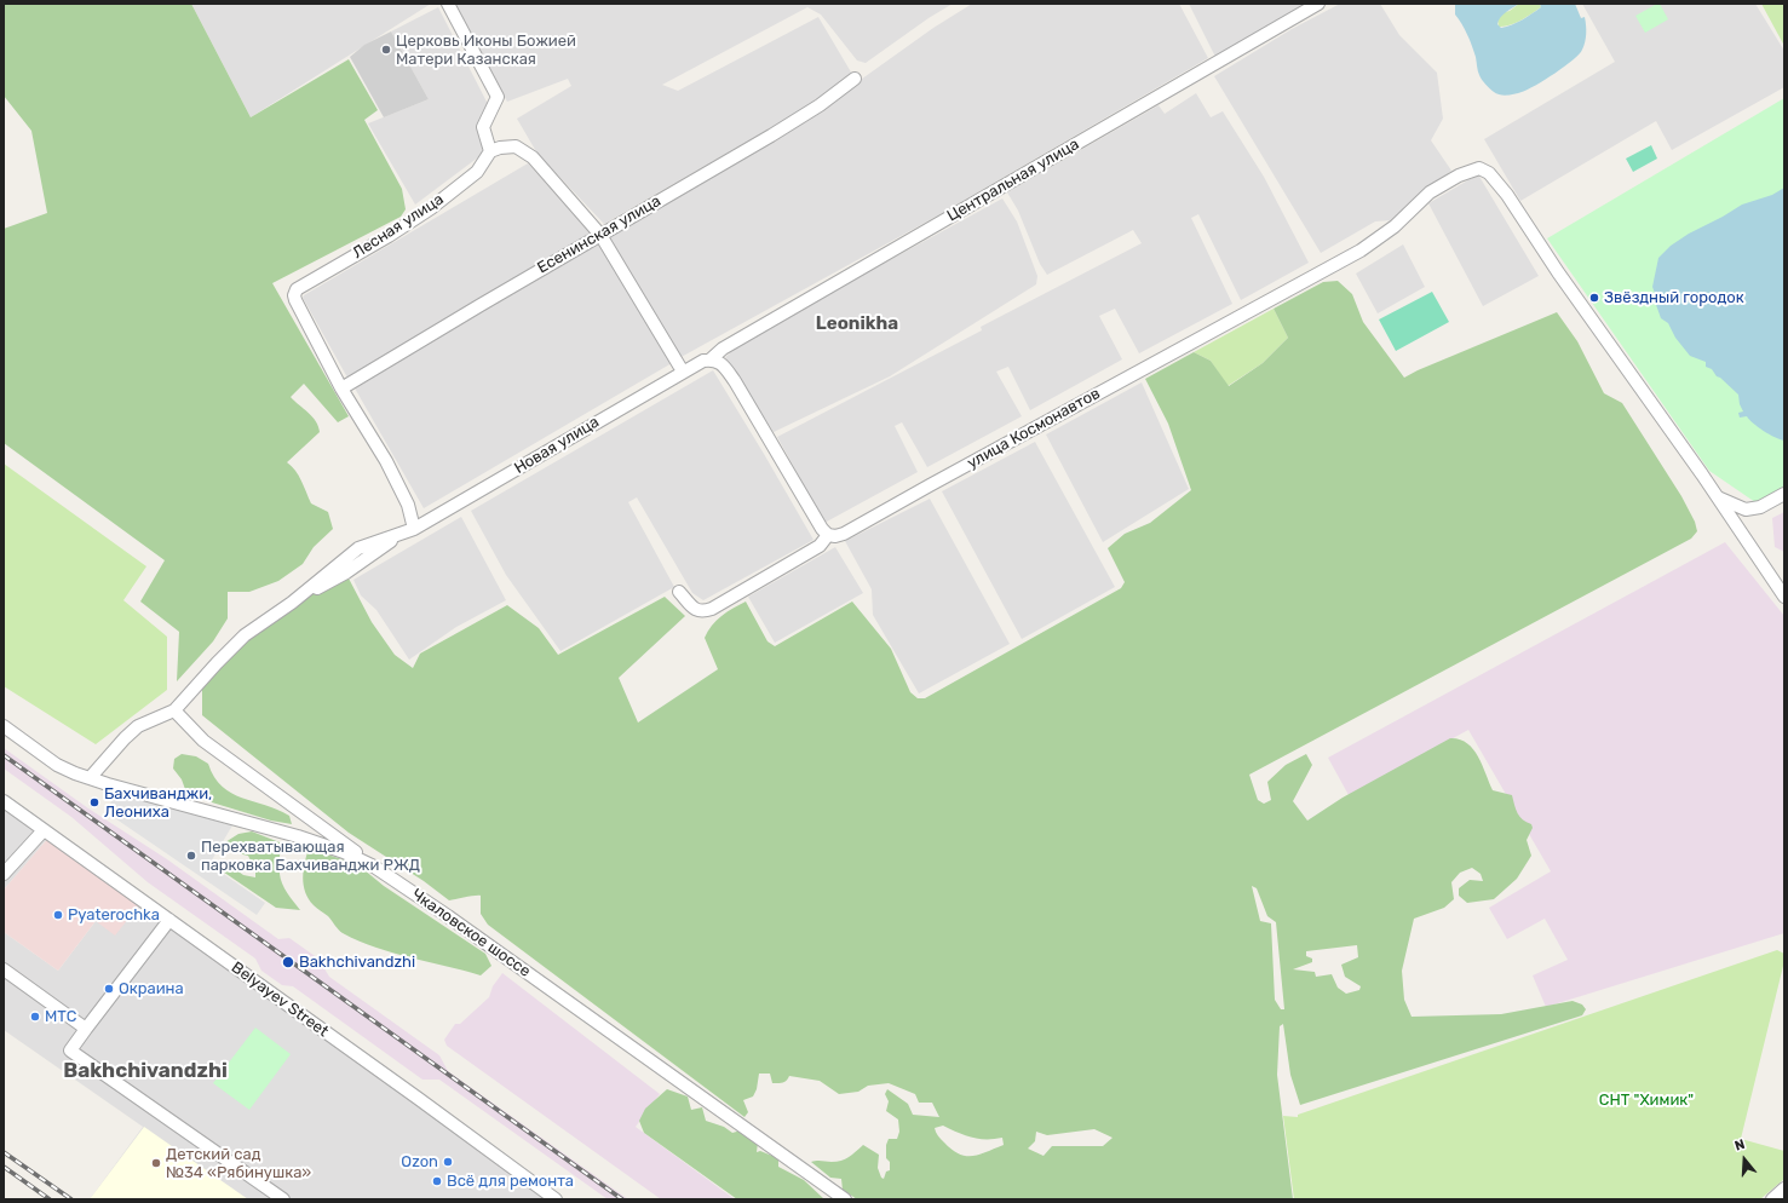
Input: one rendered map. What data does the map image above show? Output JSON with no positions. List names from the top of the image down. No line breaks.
{"streets":{"street":["Центральная улица","Лесная улица","Есенинская улица","улица Космонавтов","Новая улица","Чкаловское шоссе","Belyayev Street"]},"crossings":[["Центральная улица","Новая улица"],["Лесная улица","Есенинская улица"]],"districts":["Leonikha","Bakhchivandzhi"],"parks":["СНТ \"Химик\""],"places":["Церковь Иконы Божией Матери Казанская","Звёздный городок","Бахчиванджи, Леониха","Перехватывающая парковка Бахчиванджи РЖД","Pyaterochka","Bakhchivandzhi","Окраина","МТС","Ozon","Детский сад №34 «Рябинушка»","Всё для ремонта"],"north":"top"}
